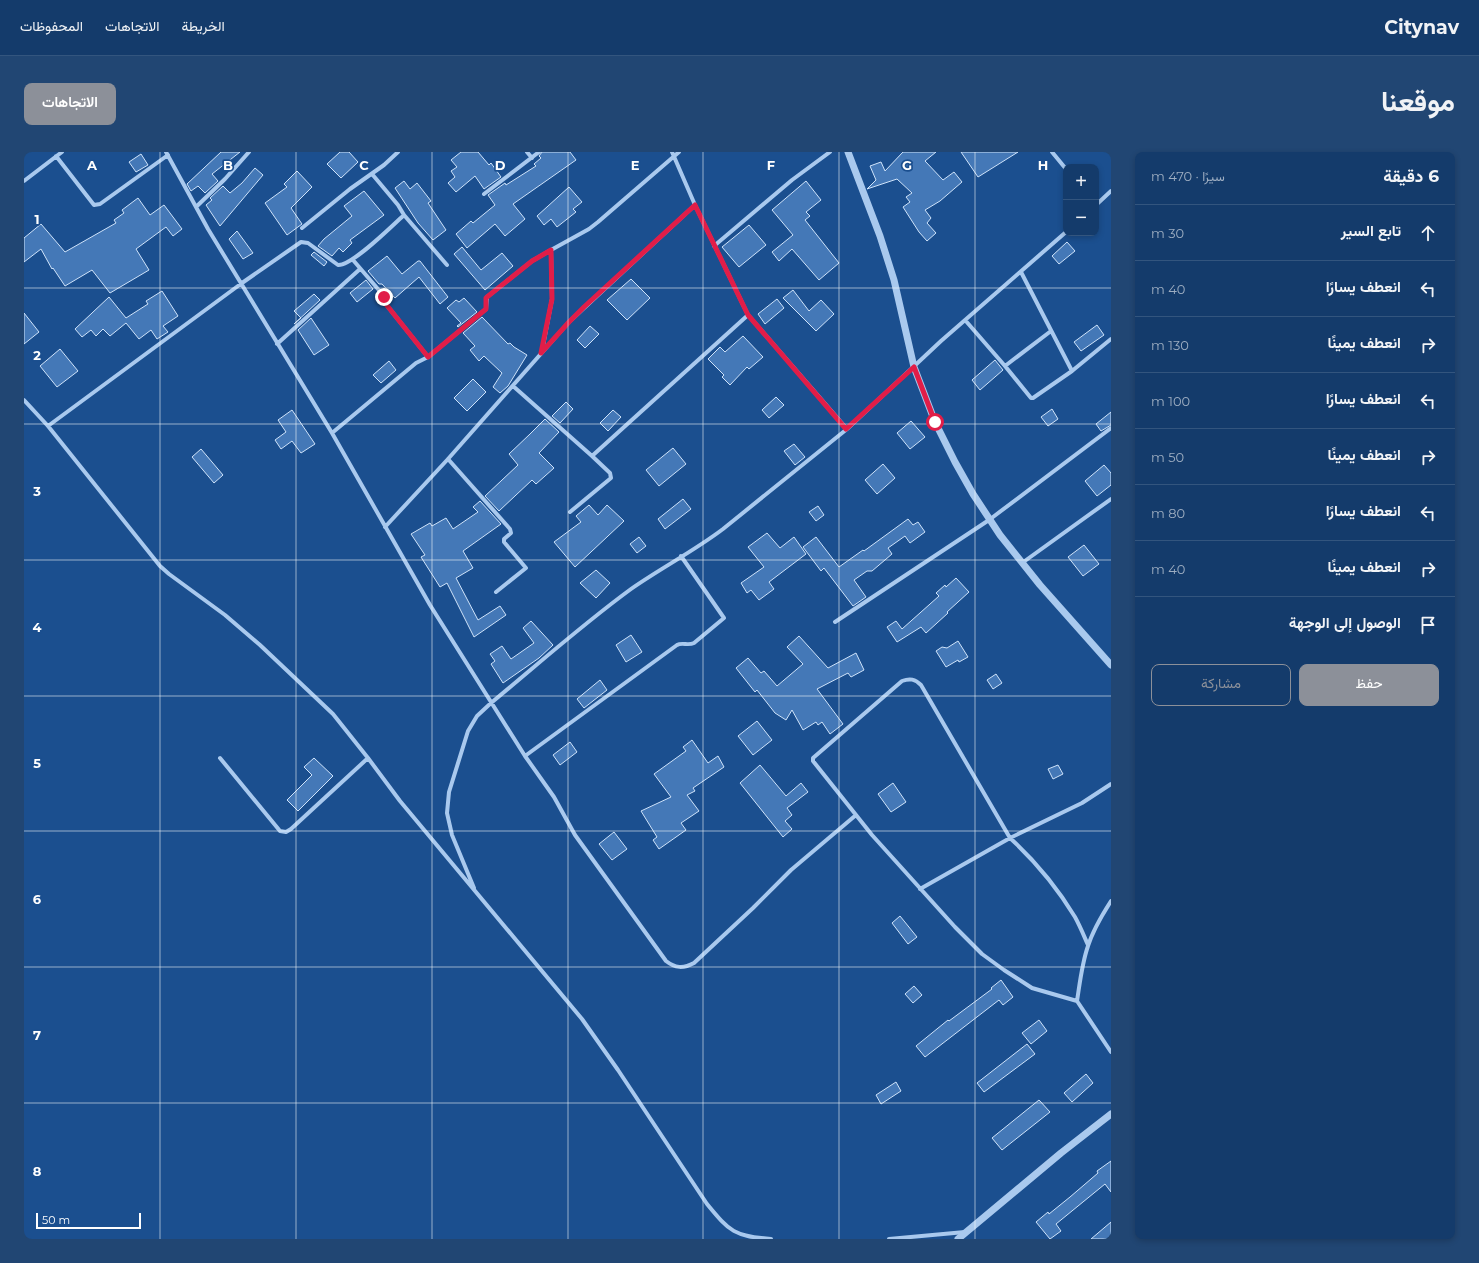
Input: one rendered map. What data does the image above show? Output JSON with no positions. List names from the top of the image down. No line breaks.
{"scale_bar":"50 m","page":{"header":"Citynav","nav":["الخريطة","الاتجاهات","المحفوظات"],"title":"موقعنا","buttons":["الاتجاهات",["حفظ","مشاركة"]],"heading":["6 دقيقة","سيرًا · 470 m"],"map_buttons":["+","−"],"list":[["تابع السير","30 m"],["انعطف يسارًا","40 m"],["انعطف يمينًا","130 m"],["انعطف يسارًا","100 m"],["انعطف يمينًا","50 m"],["انعطف يسارًا","80 m"],["انعطف يمينًا","40 m"],"الوصول إلى الوجهة"],"scale":"50 m"},"grid":{"columns":["A","B","C","D","E","F","G","H"],"rows":["1","2","3","4","5","6","7","8"]}}
